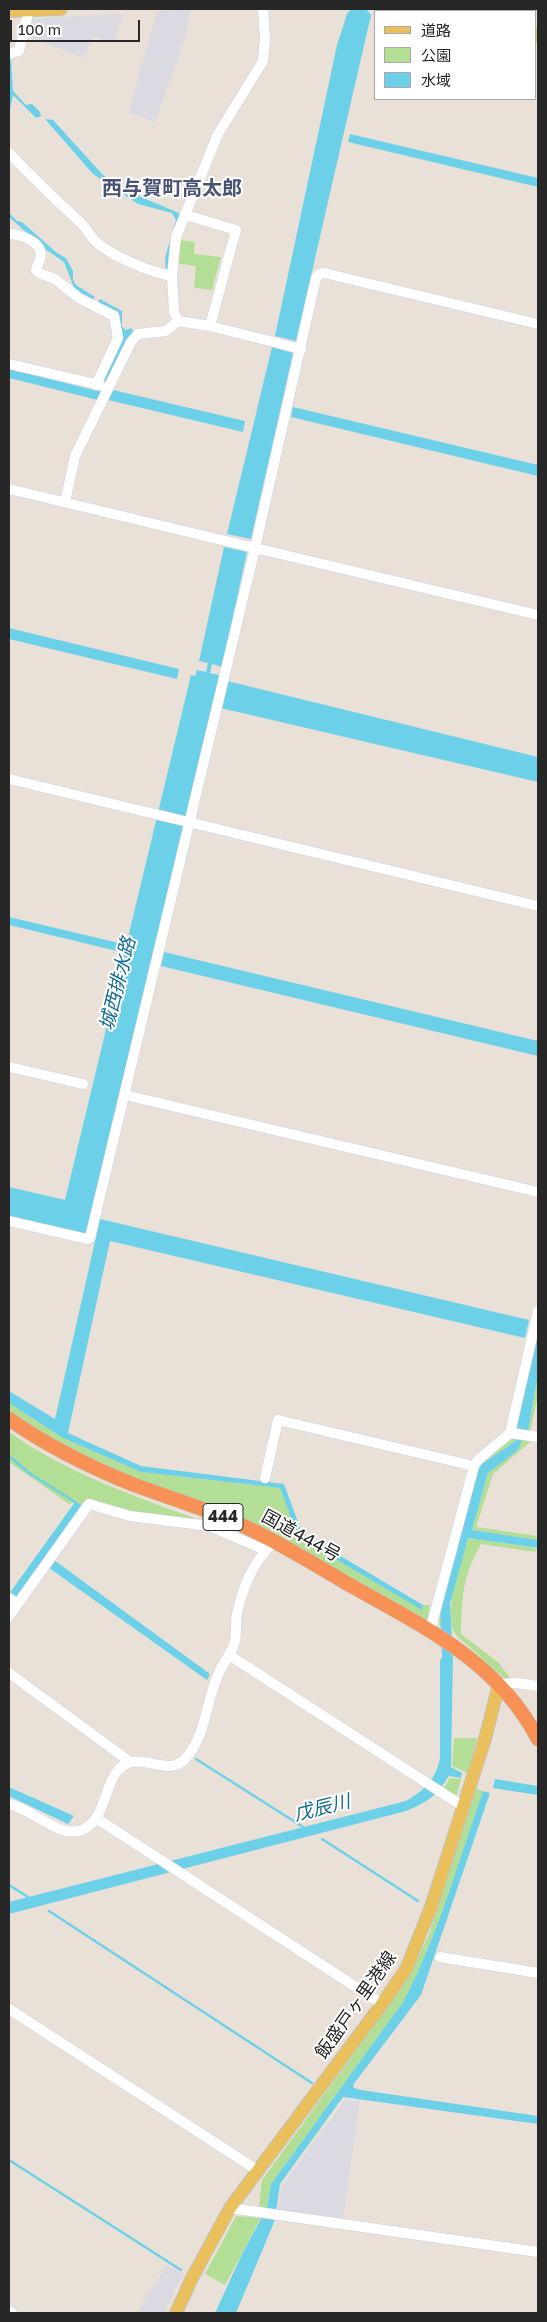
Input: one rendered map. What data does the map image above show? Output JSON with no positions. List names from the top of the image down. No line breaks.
{"streets":{"highway":["444","国道444号"],"main road":["飯盛戸ヶ里港線"]},"crossings":[["国道444号","飯盛戸ヶ里港線"]],"districts":["西与賀町高太郎"],"water":["城西排水路","戊辰川"],"legend":["道路","公園","水域"],"scale_bar":"100 m"}
